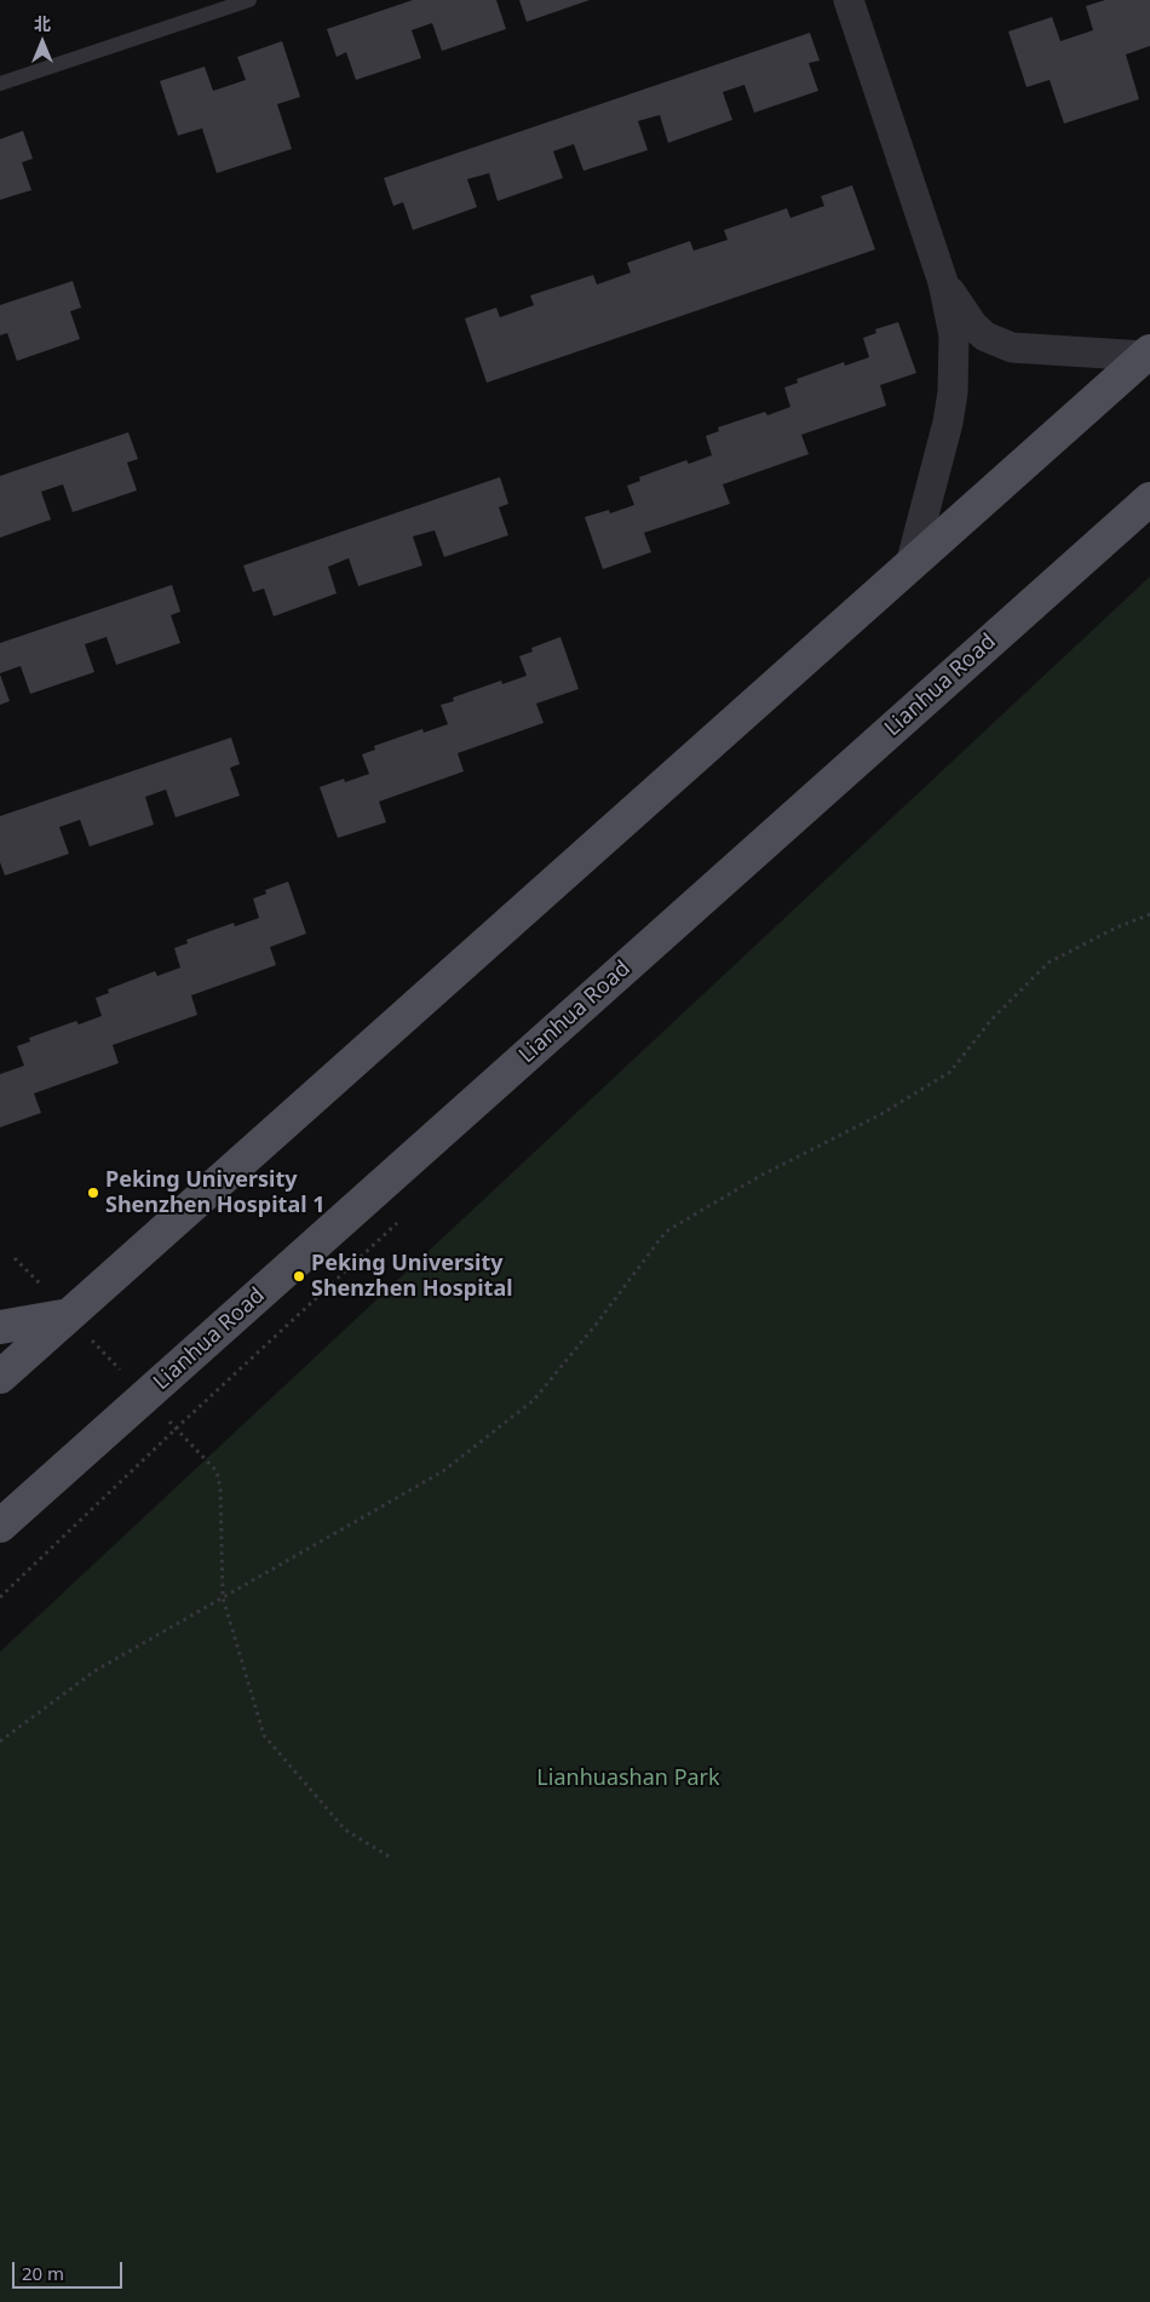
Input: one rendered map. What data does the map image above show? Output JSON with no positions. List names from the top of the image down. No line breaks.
{"streets":{"main road":["Lianhua Road"]},"parks":["Lianhuashan Park"],"places":["Peking University Shenzhen Hospital 1","Peking University Shenzhen Hospital"],"scale_bar":"20 m","north":"top"}
